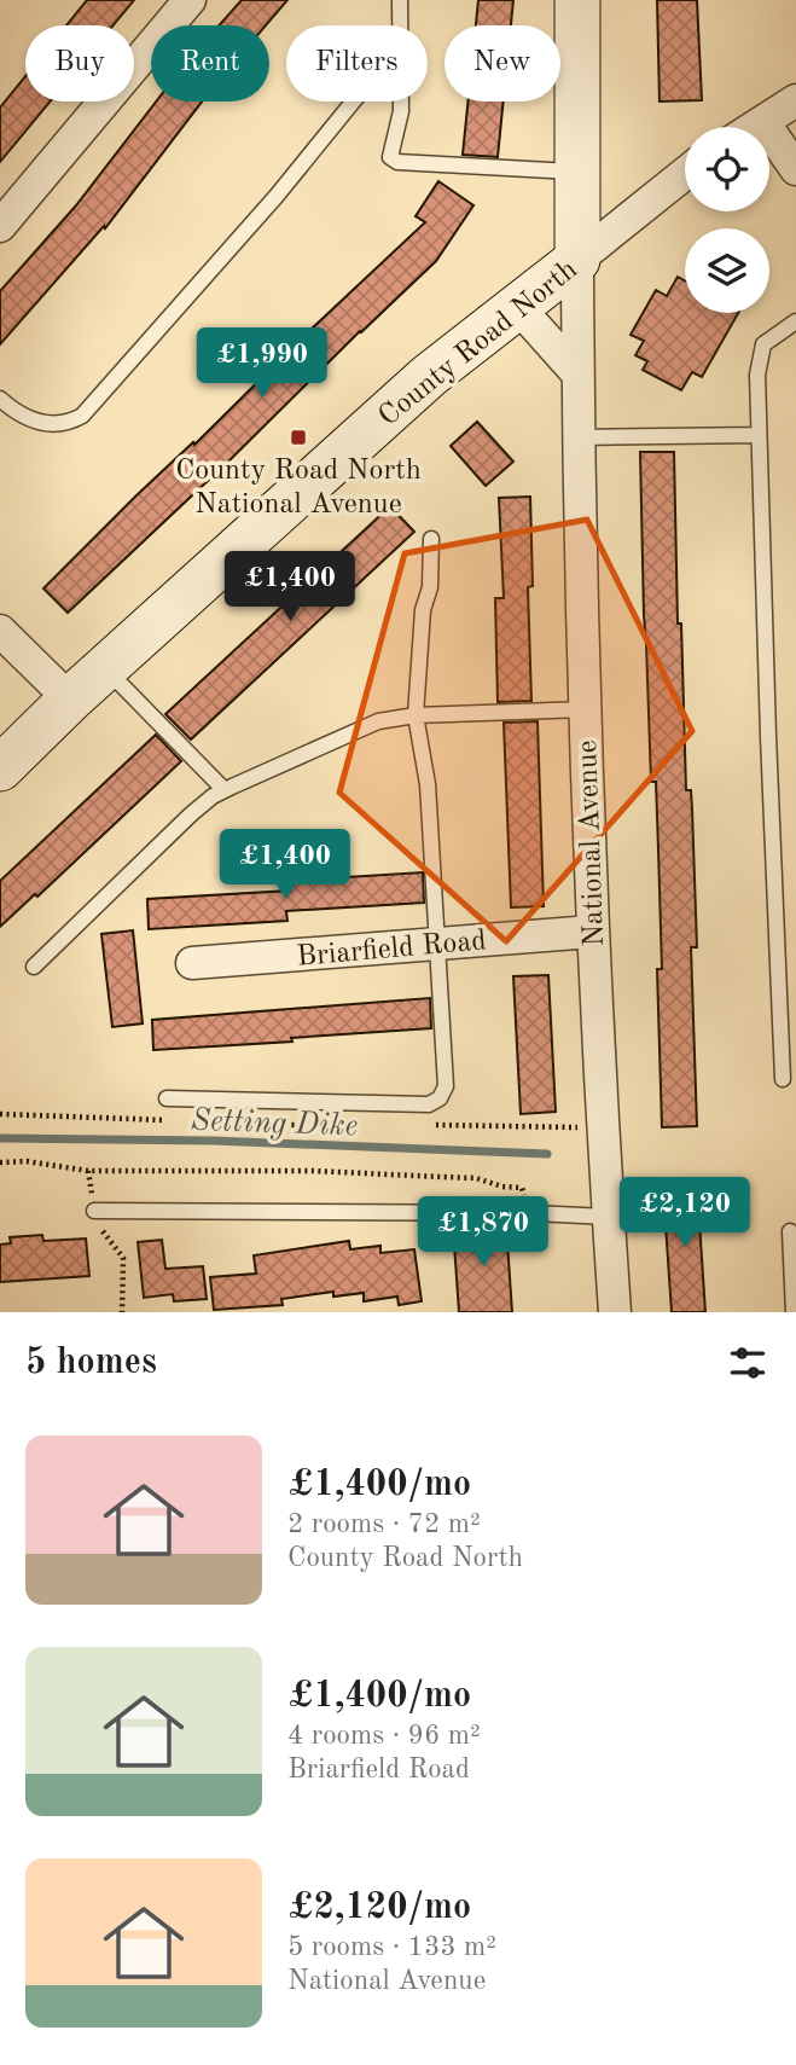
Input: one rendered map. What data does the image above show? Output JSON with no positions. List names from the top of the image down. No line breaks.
{"streets":{"street":["County Road North","National Avenue","Briarfield Road"]},"crossings":[["County Road North","National Avenue"],["National Avenue","Briarfield Road"]],"water":["Setting Dike"],"places":{"transit":["County Road North National Avenue"]},"page":{"chip":["Buy","Rent","Filters","New"],"price":["£1,990","£1,400","£1,400","£2,120","£1,870"],"heading":"5 homes","list":[{"name":"£1,400/mo","note":"2 rooms · 72 m² · County Road North"},{"name":"£1,400/mo","note":"4 rooms · 96 m² · Briarfield Road"},{"name":"£2,120/mo","note":"5 rooms · 133 m² · National Avenue"}]}}
